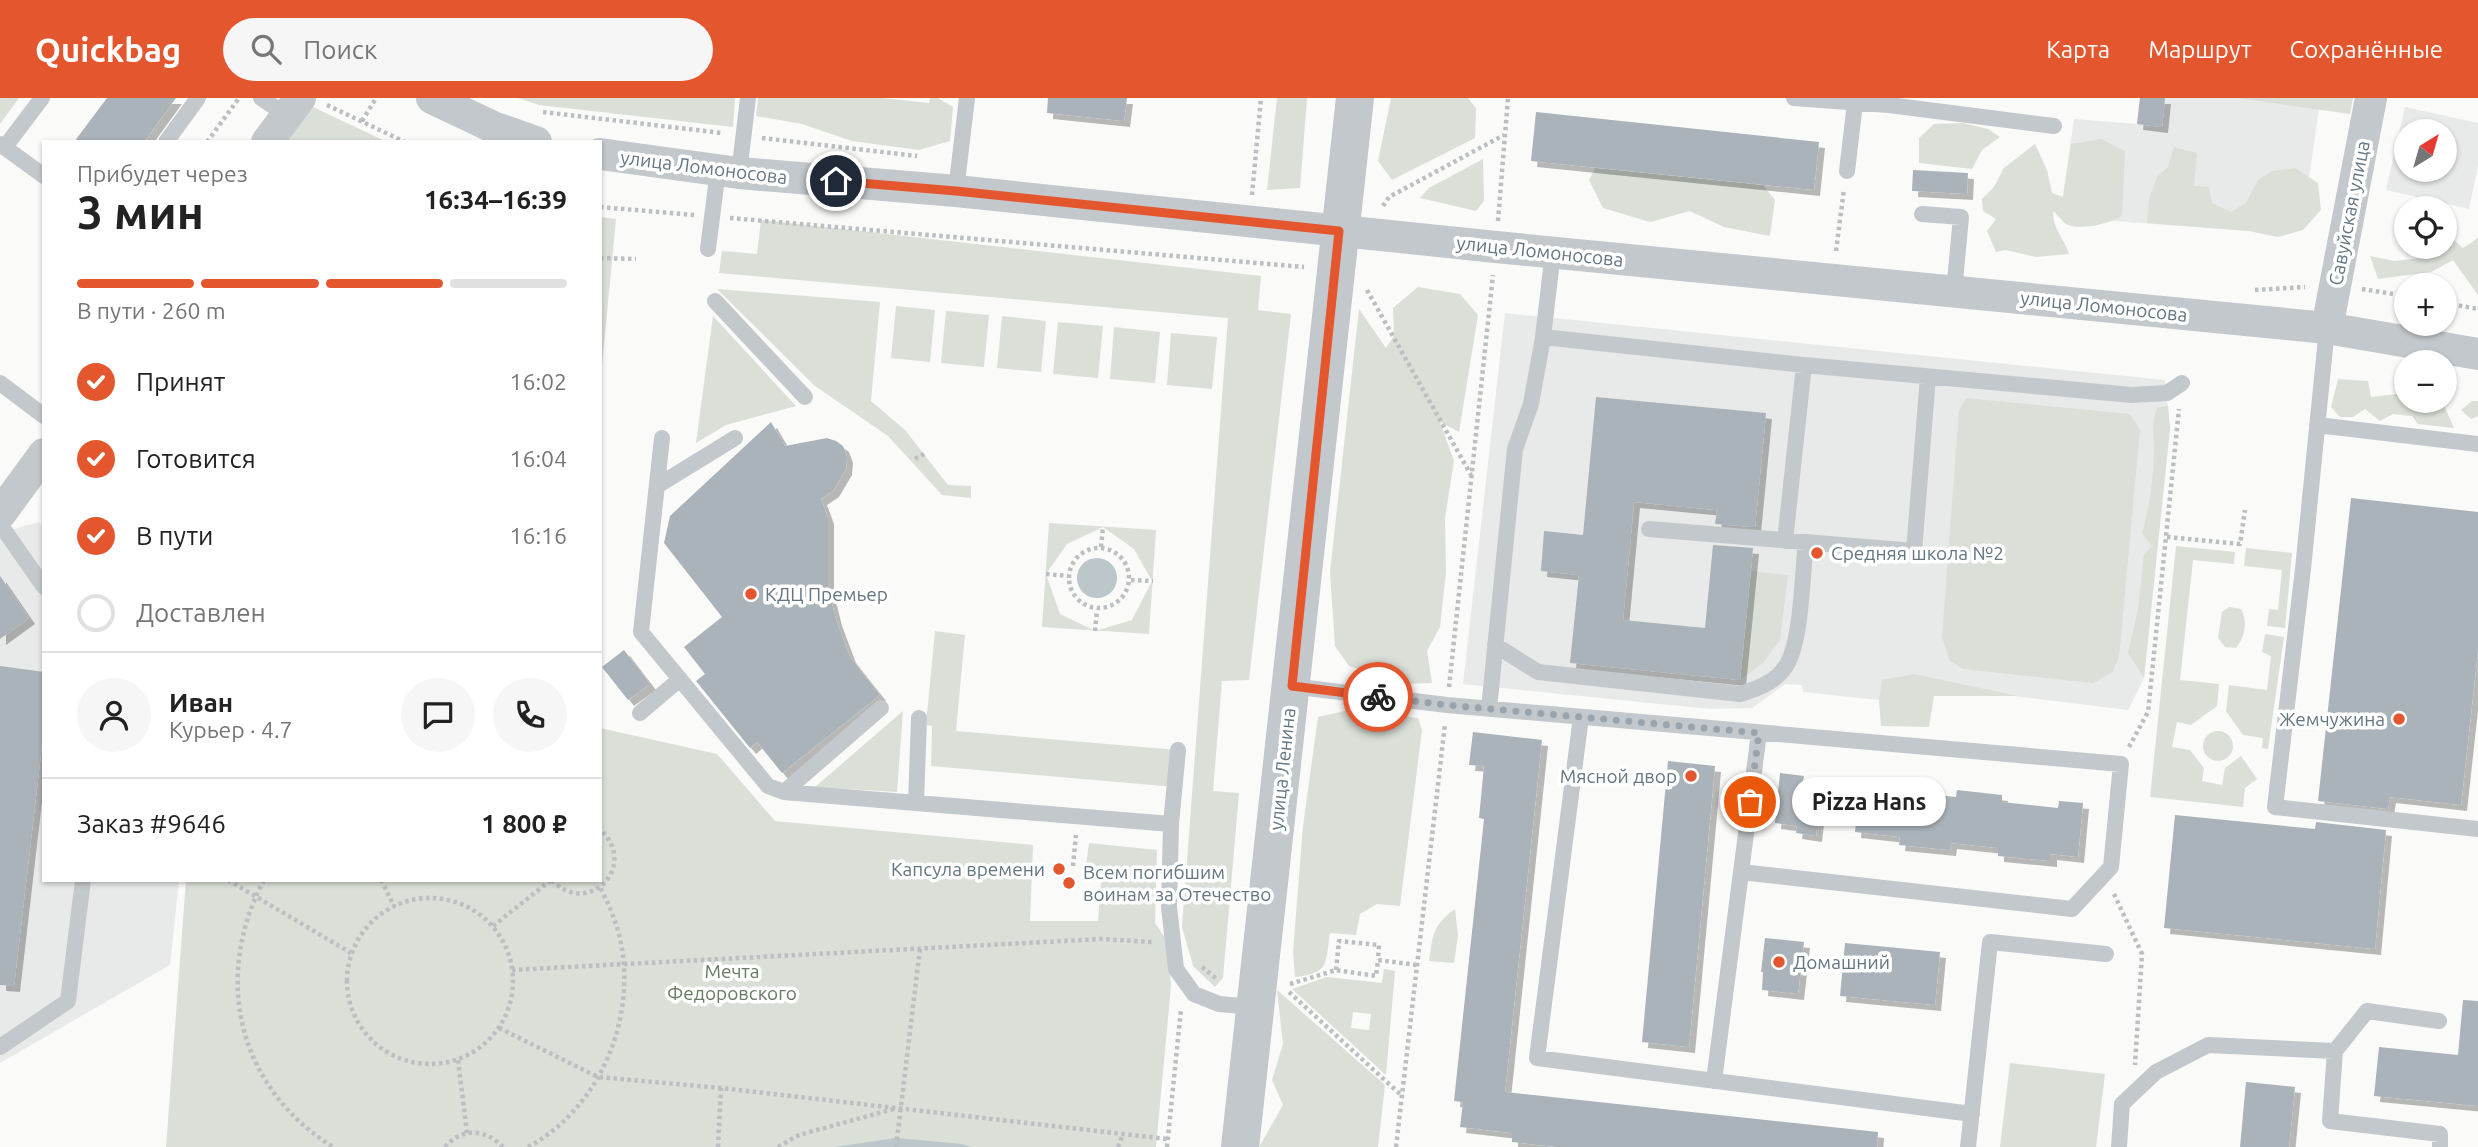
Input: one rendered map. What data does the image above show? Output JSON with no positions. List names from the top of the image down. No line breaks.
{"streets":{"street":["улица Ломоносова","Савуйская улица","улица Ленина"]},"crossings":[["улица Ломоносова","Савуйская улица"],["улица Ломоносова","улица Ленина"]],"parks":["Мечта Федоровского"],"places":["Средняя школа №2","КДЦ Премьер","Жемчужина","Мясной двор","Pizza Hans","Капсула времени","Всем погибшим воинам за Отечество","Домашний"],"north":"top right","page":{"header":"Quickbag","search":"Поиск","nav":["Карта","Маршрут","Сохранённые"],"map_buttons":["+","−"],"heading":["3 мин","Прибудет через","16:34–16:39"],"panel":["Иван","Курьер · 4.7","Заказ #9646","1 800 ₽"],"bar":"В пути · 260 m","list":[["Принят","16:02"],["Готовится","16:04"],["В пути","16:16"],"Доставлен"],"bubble":"Pizza Hans"}}
